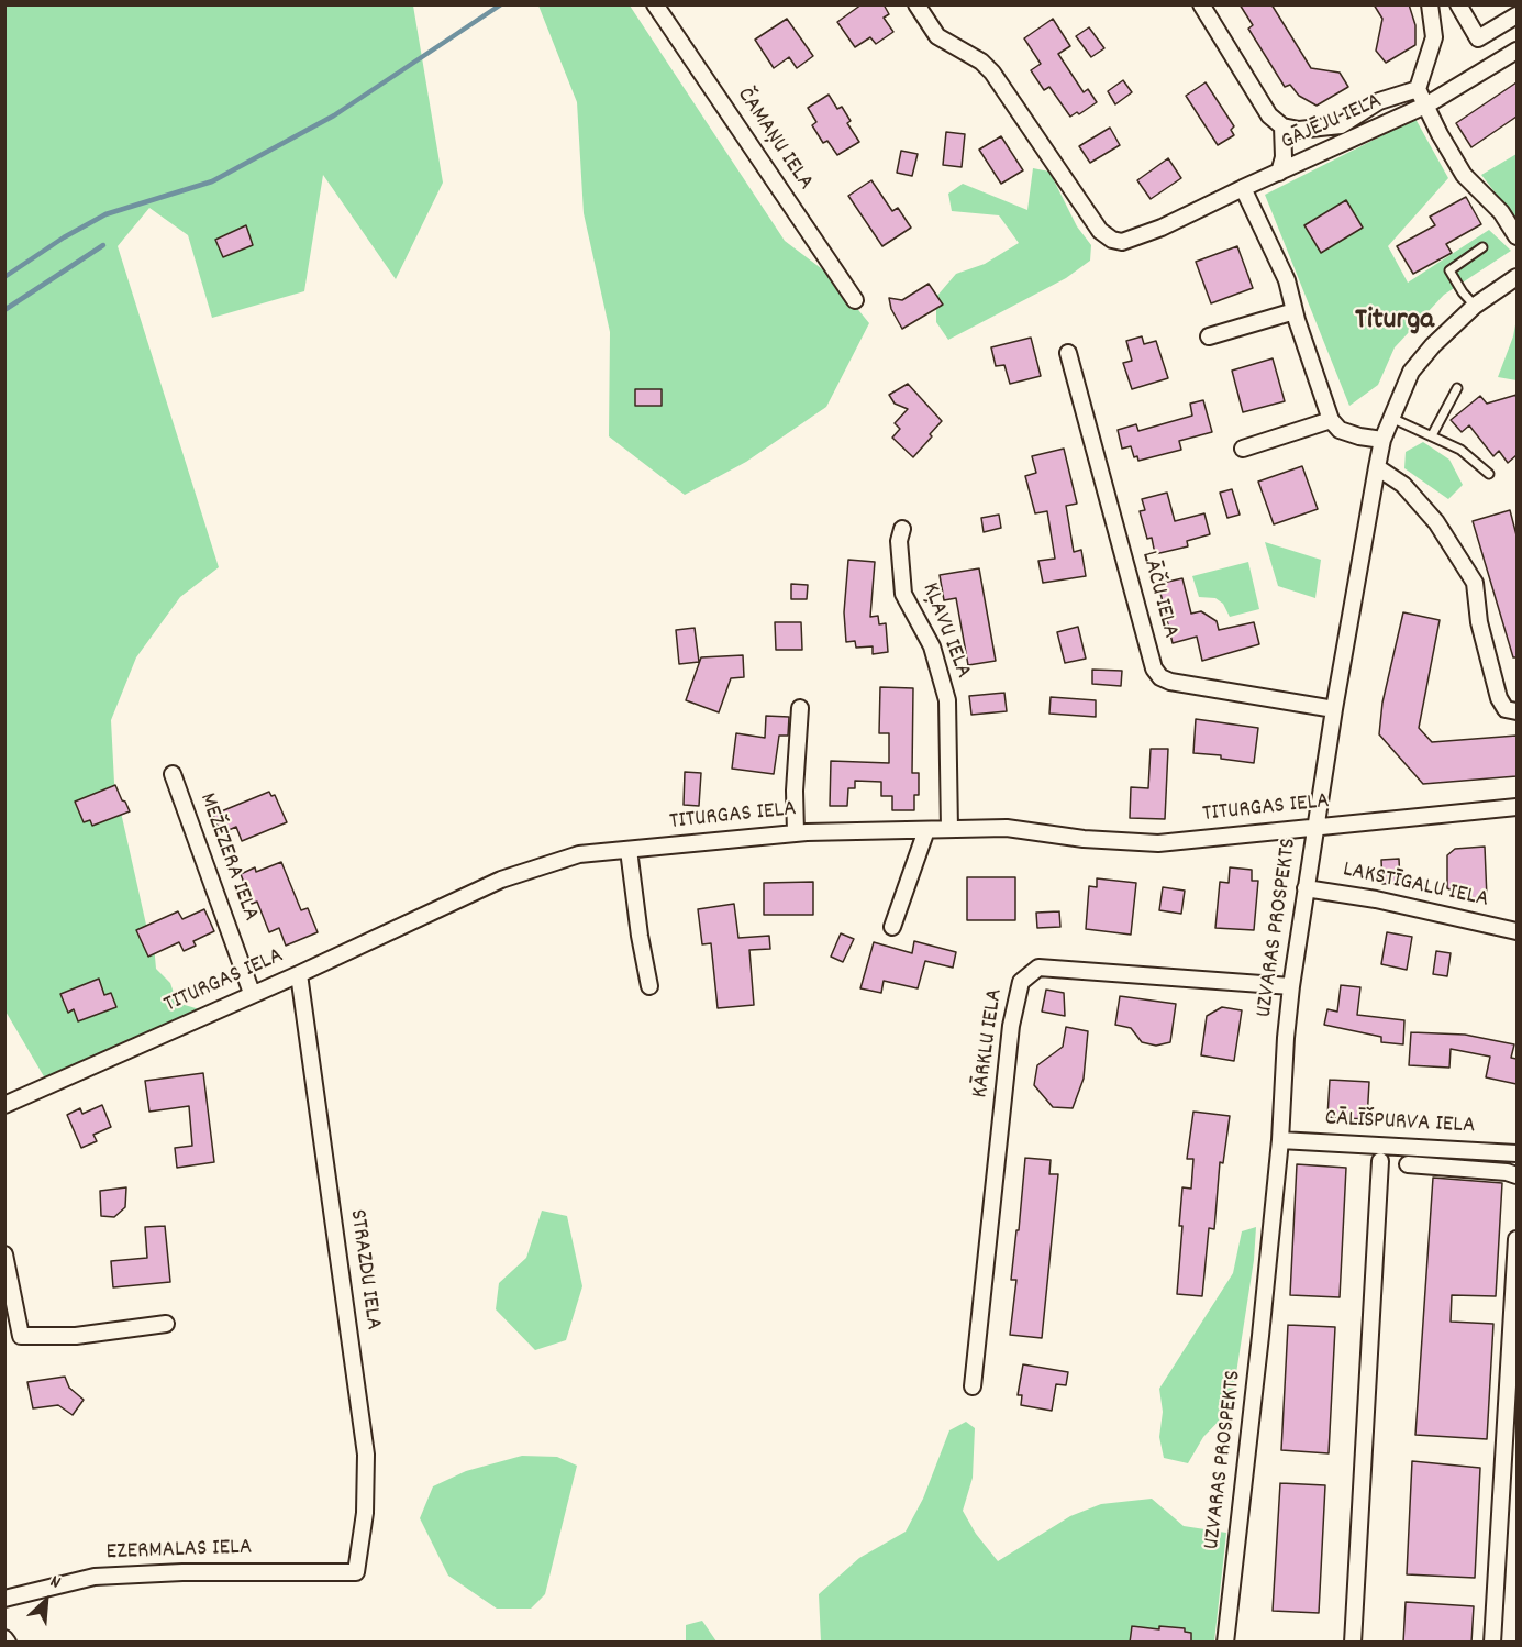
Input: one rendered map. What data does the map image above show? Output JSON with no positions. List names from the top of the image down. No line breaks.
{"streets":{"street":["GĀJĒJU IELA","ČAMAŅU IELA","LĀČU IELA","KĻAVU IELA","TITURGAS IELA","MEŽEZERA IELA","LAKSTĪGALU IELA","UZVARAS PROSPEKTS","KĀRKLU IELA","CĀLĪŠPURVA IELA","STRAZDU IELA","EZERMALAS IELA"]},"crossings":[["LĀČU IELA","UZVARAS PROSPEKTS"],["KĻAVU IELA","TITURGAS IELA"],["TITURGAS IELA","MEŽEZERA IELA"],["TITURGAS IELA","UZVARAS PROSPEKTS"],["TITURGAS IELA","STRAZDU IELA"],["LAKSTĪGALU IELA","UZVARAS PROSPEKTS"],["UZVARAS PROSPEKTS","KĀRKLU IELA"],["UZVARAS PROSPEKTS","CĀLĪŠPURVA IELA"],["STRAZDU IELA","EZERMALAS IELA"]],"districts":["Titurga"],"north":"top right"}
